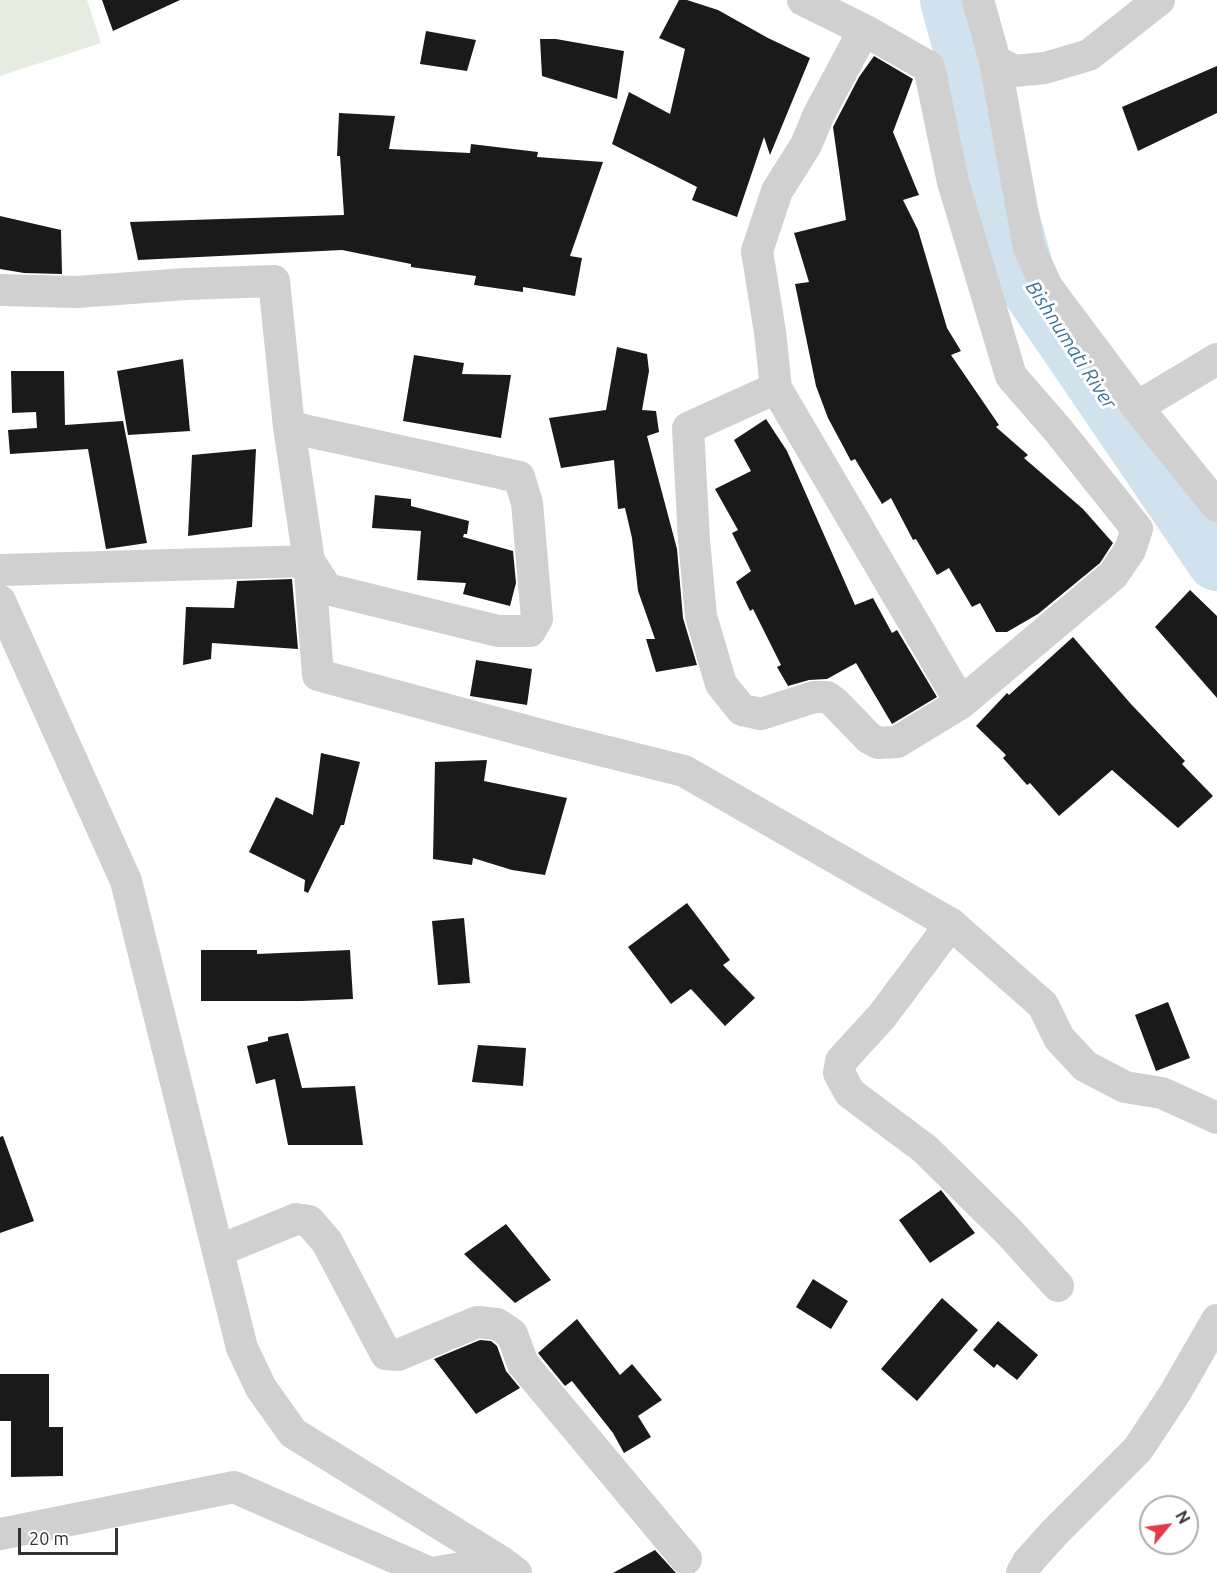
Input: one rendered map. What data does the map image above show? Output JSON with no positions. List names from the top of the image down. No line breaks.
{"water":["Bishnumati River"],"scale_bar":"20 m","north":"top right"}
